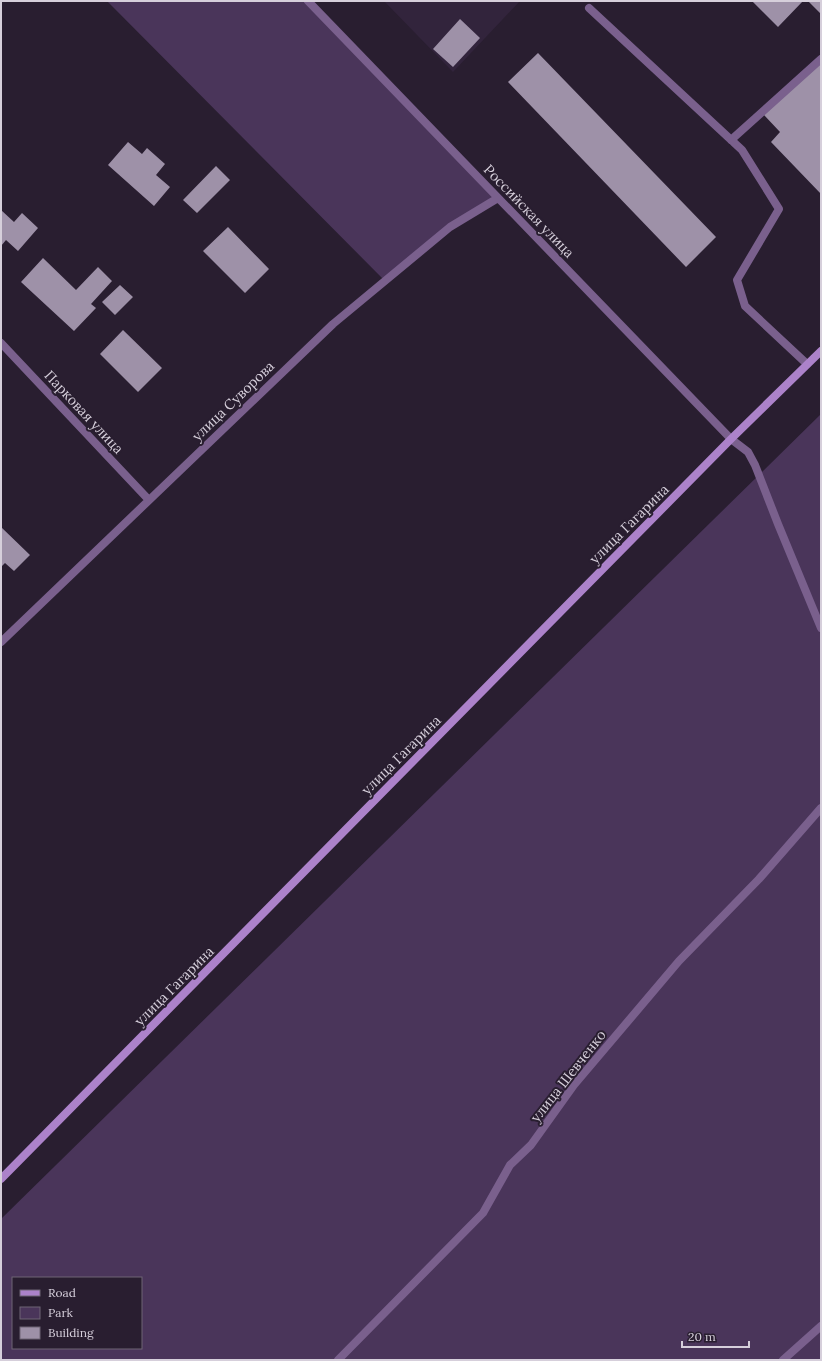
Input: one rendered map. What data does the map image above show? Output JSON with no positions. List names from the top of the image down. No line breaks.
{"streets":{"street":["Российская улица","улица Суворова","Парковая улица","улица Гагарина","улица Шевченко"]},"crossings":[["Российская улица","улица Суворова"],["Российская улица","улица Гагарина"],["улица Суворова","Парковая улица"]],"legend":["Road","Park","Building"],"scale_bar":"20 m"}
